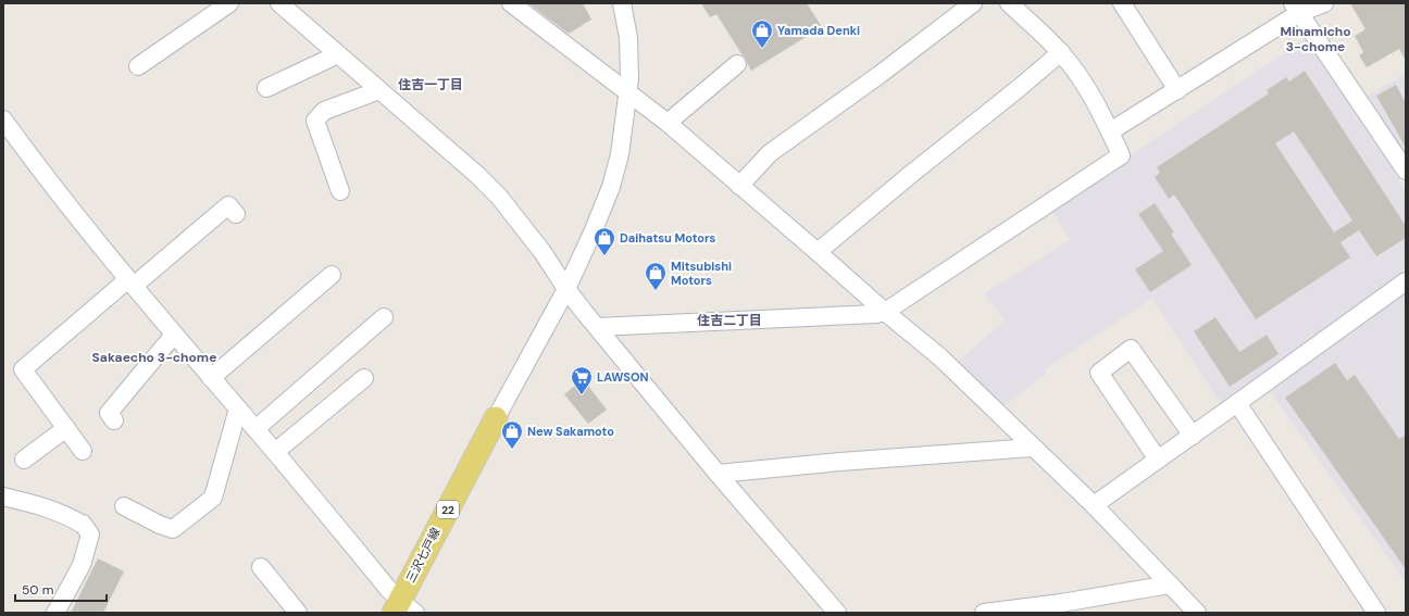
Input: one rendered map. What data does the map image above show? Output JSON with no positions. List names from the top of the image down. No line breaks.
{"streets":{"main road":["22","三沢七戸線"]},"districts":["Minamicho 3-chome","住吉一丁目","住吉二丁目","Sakaecho 3-chome"],"places":{"shop":["Yamada Denki","Daihatsu Motors","Mitsubishi Motors","New Sakamoto"],"supermarket":["LAWSON"]},"scale_bar":"50 m"}
